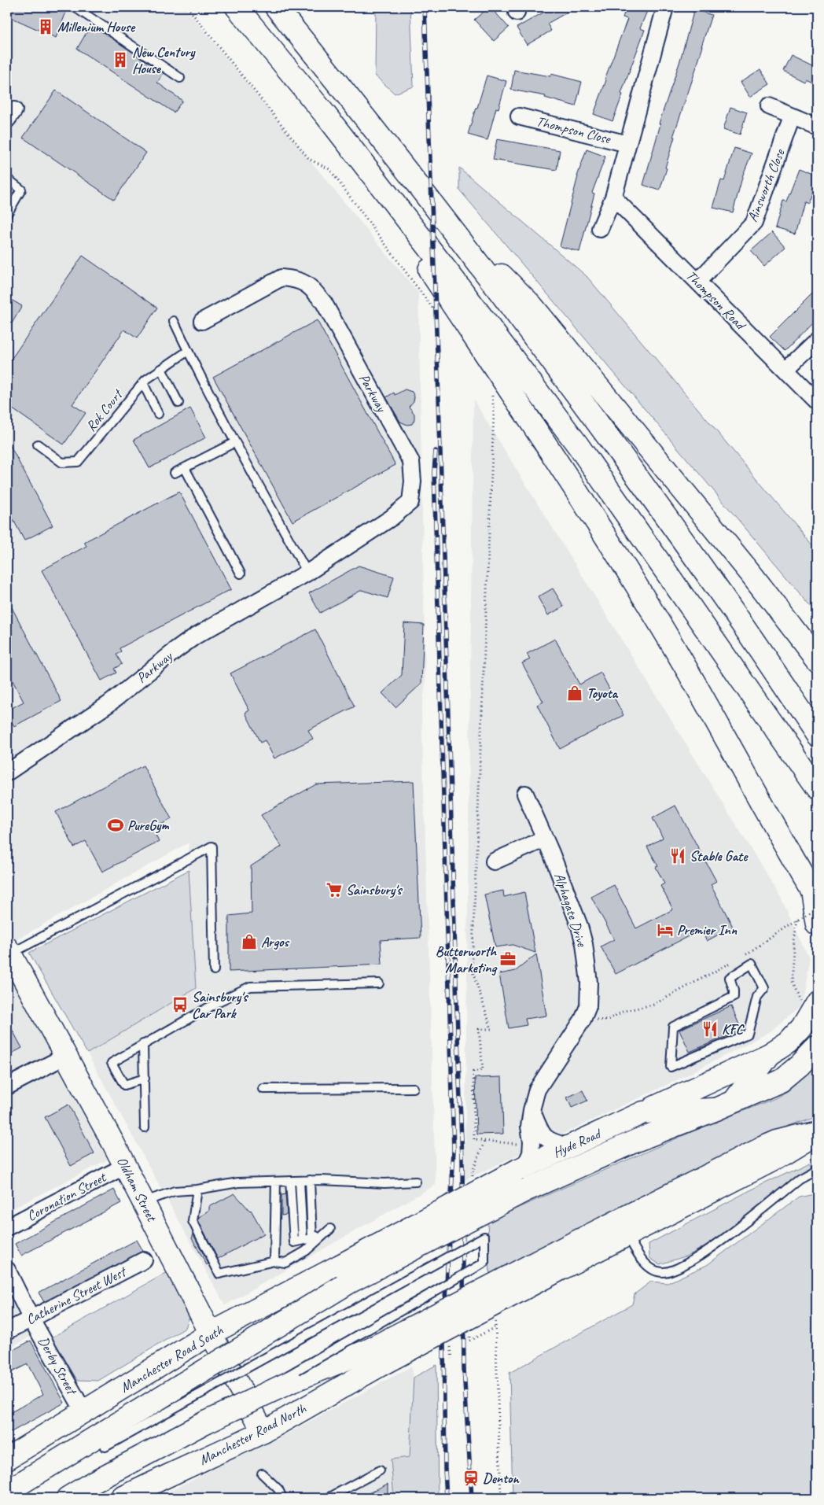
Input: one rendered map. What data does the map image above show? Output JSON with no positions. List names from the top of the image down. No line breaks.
{"streets":{"main road":["Hyde Road","Oldham Street","Manchester Road South","Manchester Road North"],"street":["Thompson Close","Ainsworth Close","Thompson Road","Parkway","Alphagate Drive","Coronation Street","Catherine Street West","Derby Street"],"lane":["Rok Court"]},"crossings":[["Ainsworth Close","Thompson Road"],["Alphagate Drive","Hyde Road"],["Hyde Road","Manchester Road South"],["Oldham Street","Coronation Street"],["Oldham Street","Manchester Road South"],["Oldham Street","Manchester Road North"],["Catherine Street West","Derby Street"],["Manchester Road South","Derby Street"]],"places":{"building":["Millenium House","New Century House"],"shop":["Toyota","Argos"],"sports":["PureGym"],"restaurant":["Stable Gate","KFC"],"supermarket":["Sainsbury's"],"hotel":["Premier Inn"],"office":["Butterworth Marketing"],"bus stop":["Sainsbury's Car Park"],"station":["Denton"]}}
